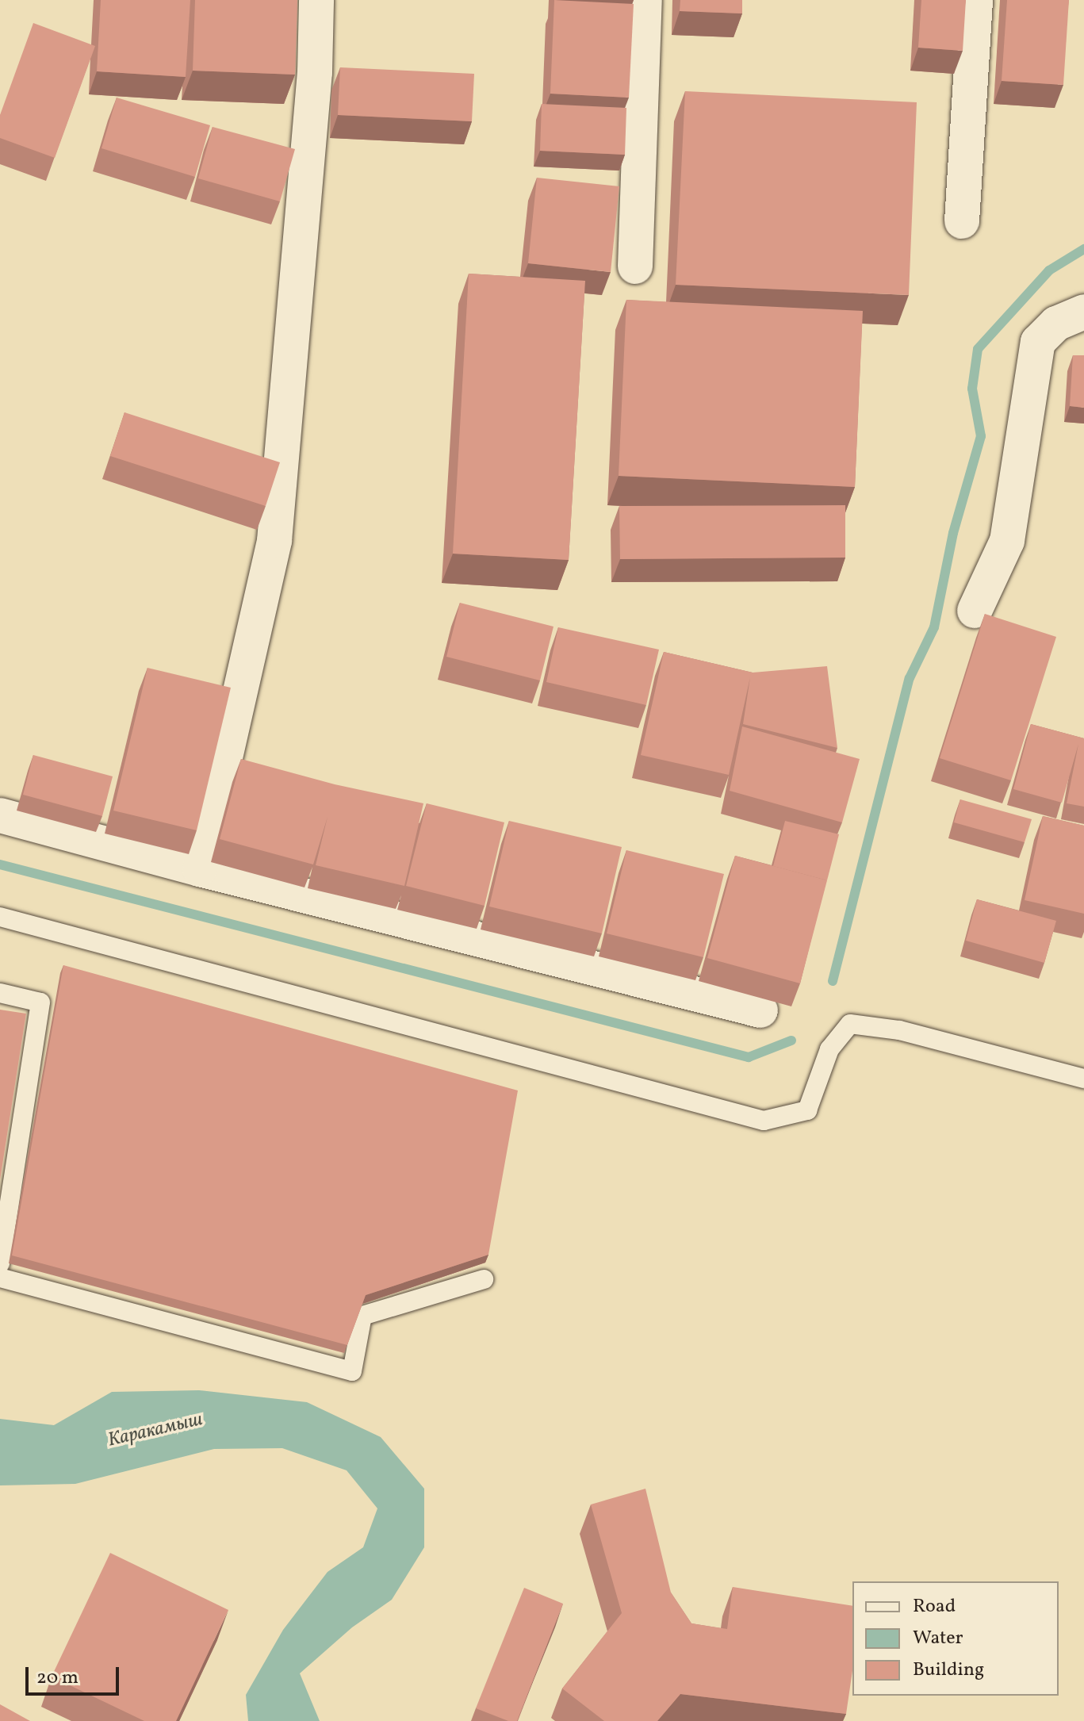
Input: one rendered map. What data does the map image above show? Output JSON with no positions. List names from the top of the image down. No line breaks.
{"water":["Каракамыш"],"legend":["Road","Water","Building"],"scale_bar":"20 m"}
